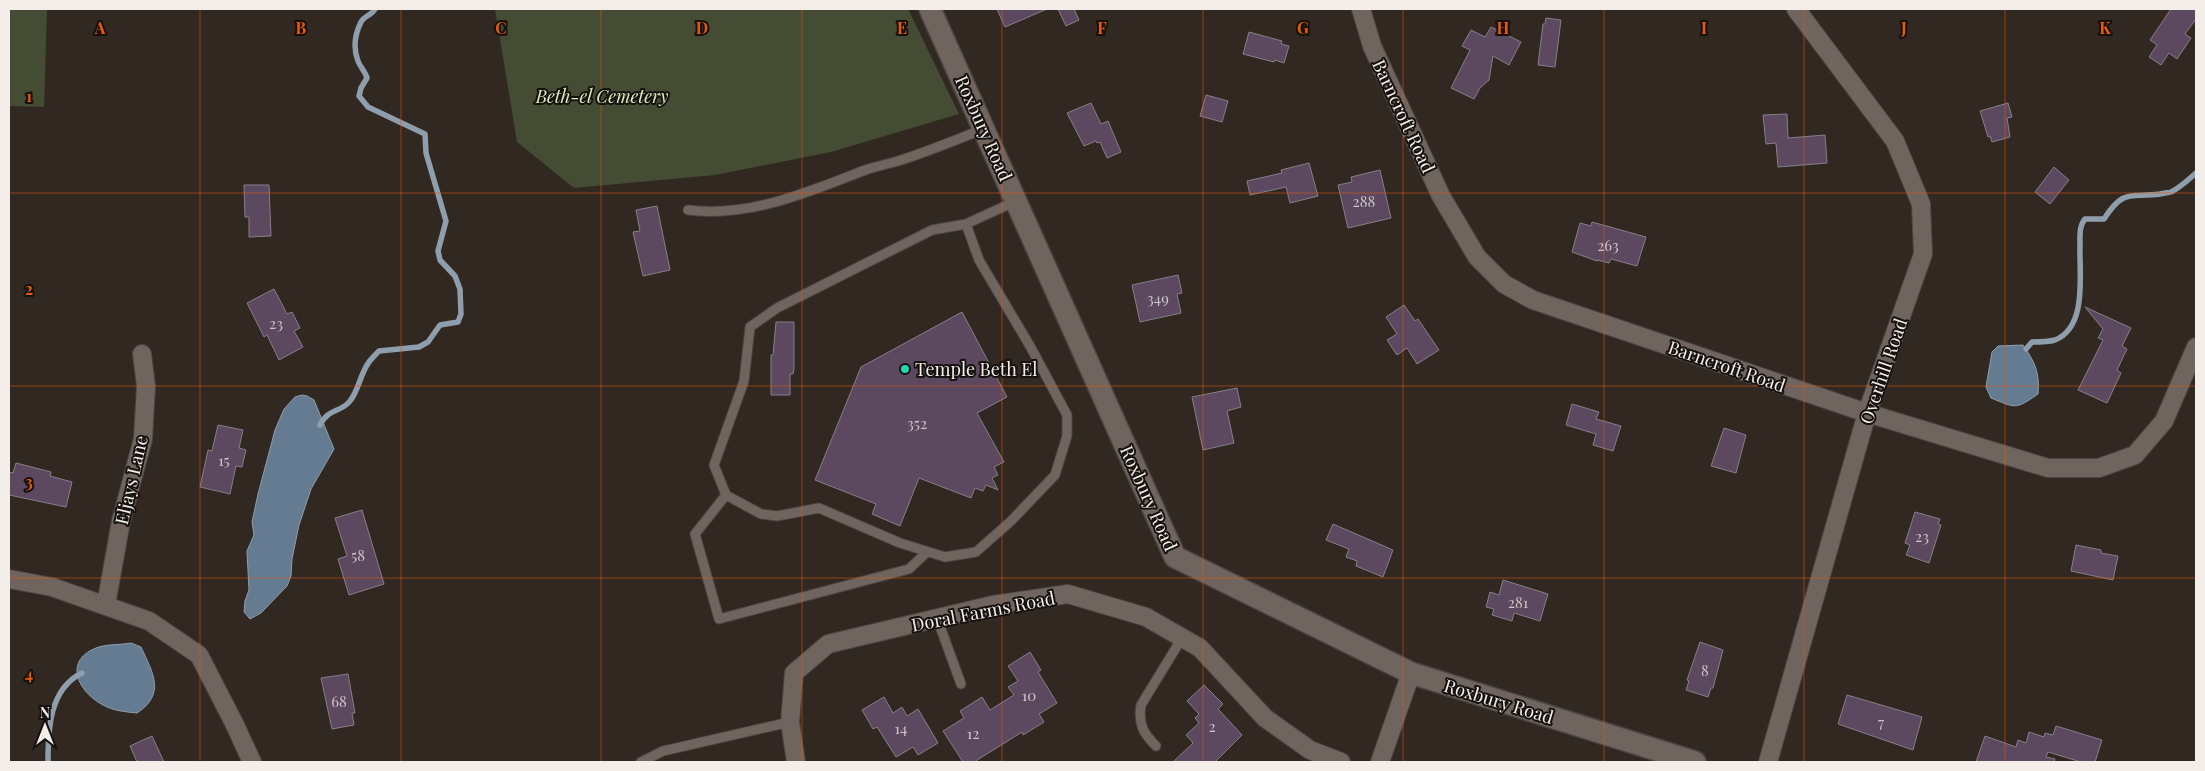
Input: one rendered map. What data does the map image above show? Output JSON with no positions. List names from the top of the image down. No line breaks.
{"streets":{"street":["Barncroft Road","Roxbury Road","Overhill Road","Eljays Lane","Doral Farms Road"]},"crossings":[["Barncroft Road","Overhill Road"]],"parks":["Beth-el Cemetery"],"places":["Temple Beth El"],"house_numbers":["288","263","349","23","352","15","23","58","281","8","10","68","7","2","14","12"],"north":"top","grid":{"columns":["A","B","C","D","E","F","G","H","I","J","K"],"rows":["1","2","3","4"]}}
